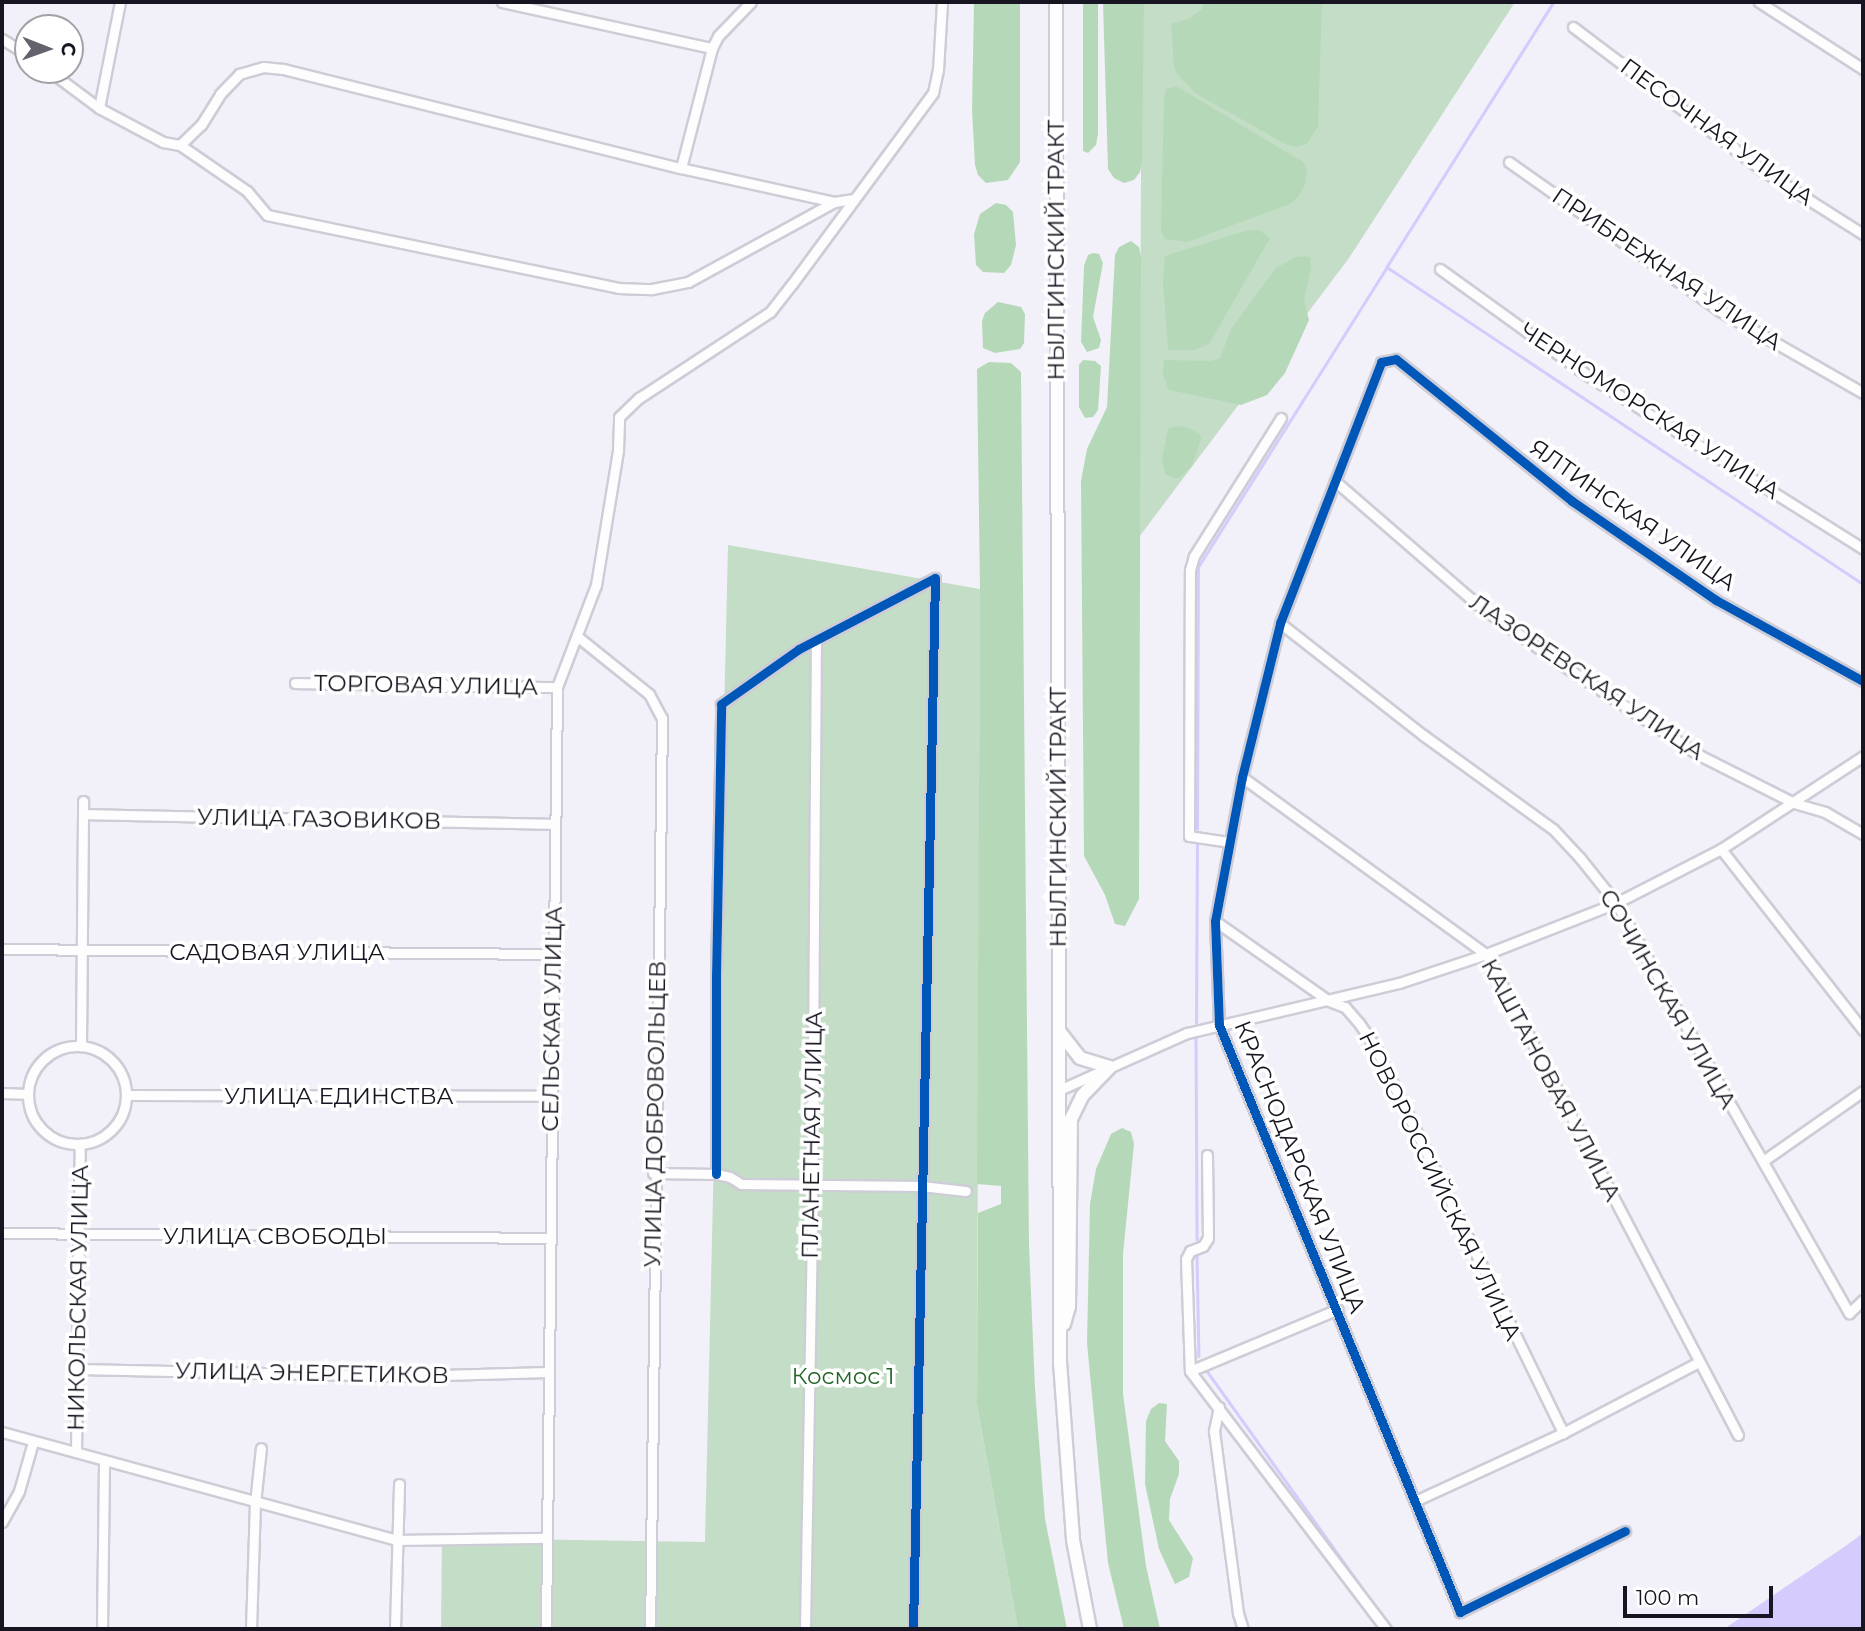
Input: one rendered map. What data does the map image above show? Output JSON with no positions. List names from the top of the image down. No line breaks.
{"streets":{"main road":["НЫЛГИНСКИЙ ТРАКТ"],"street":["ПЕСОЧНАЯ УЛИЦА","ПРИБРЕЖНАЯ УЛИЦА","ЧЕРНОМОРСКАЯ УЛИЦА","ЯЛТИНСКАЯ УЛИЦА","ЛАЗОРЕВСКАЯ УЛИЦА","ТОРГОВАЯ УЛИЦА","УЛИЦА ГАЗОВИКОВ","САДОВАЯ УЛИЦА","СОЧИНСКАЯ УЛИЦА","СЕЛЬСКАЯ УЛИЦА","КАШТАНОВАЯ УЛИЦА","УЛИЦА ЕДИНСТВА","УЛИЦА ДОБРОВОЛЬЦЕВ","ПЛАНЕТНАЯ УЛИЦА","КРАСНОДАРСКАЯ УЛИЦА","НОВОРОССИЙСКАЯ УЛИЦА","УЛИЦА СВОБОДЫ","НИКОЛЬСКАЯ УЛИЦА","УЛИЦА ЭНЕРГЕТИКОВ"]},"crossings":[["ЯЛТИНСКАЯ УЛИЦА","КРАСНОДАРСКАЯ УЛИЦА"],["ЛАЗОРЕВСКАЯ УЛИЦА","КРАСНОДАРСКАЯ УЛИЦА"],["ТОРГОВАЯ УЛИЦА","СЕЛЬСКАЯ УЛИЦА"],["УЛИЦА ГАЗОВИКОВ","СЕЛЬСКАЯ УЛИЦА"],["САДОВАЯ УЛИЦА","СЕЛЬСКАЯ УЛИЦА"],["СОЧИНСКАЯ УЛИЦА","КРАСНОДАРСКАЯ УЛИЦА"],["СЕЛЬСКАЯ УЛИЦА","УЛИЦА ЕДИНСТВА"],["СЕЛЬСКАЯ УЛИЦА","УЛИЦА ДОБРОВОЛЬЦЕВ"],["СЕЛЬСКАЯ УЛИЦА","УЛИЦА СВОБОДЫ"],["СЕЛЬСКАЯ УЛИЦА","УЛИЦА ЭНЕРГЕТИКОВ"],["КАШТАНОВАЯ УЛИЦА","КРАСНОДАРСКАЯ УЛИЦА"],["УЛИЦА ЕДИНСТВА","НИКОЛЬСКАЯ УЛИЦА"],["КРАСНОДАРСКАЯ УЛИЦА","НОВОРОССИЙСКАЯ УЛИЦА"],["УЛИЦА СВОБОДЫ","НИКОЛЬСКАЯ УЛИЦА"],["НИКОЛЬСКАЯ УЛИЦА","УЛИЦА ЭНЕРГЕТИКОВ"]],"parks":["Космос 1"],"scale_bar":"100 m","north":"right"}
